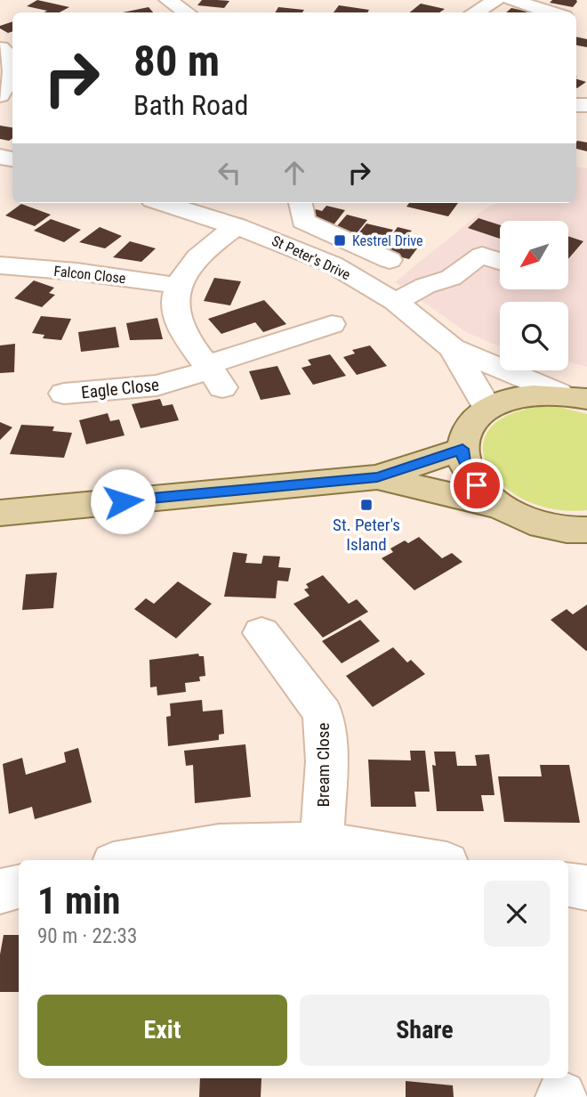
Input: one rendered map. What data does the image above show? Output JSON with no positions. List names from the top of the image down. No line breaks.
{"streets":{"street":["St Peter's Drive","Falcon Close","Eagle Close","Bream Close"]},"places":{"transit":["Kestrel Drive","St. Peter's Island"]},"north":"bottom left","page":{"turn":["80 m","Bath Road"],"heading":["1 min","90 m · 22:33"],"buttons":["Exit","Share"]}}
